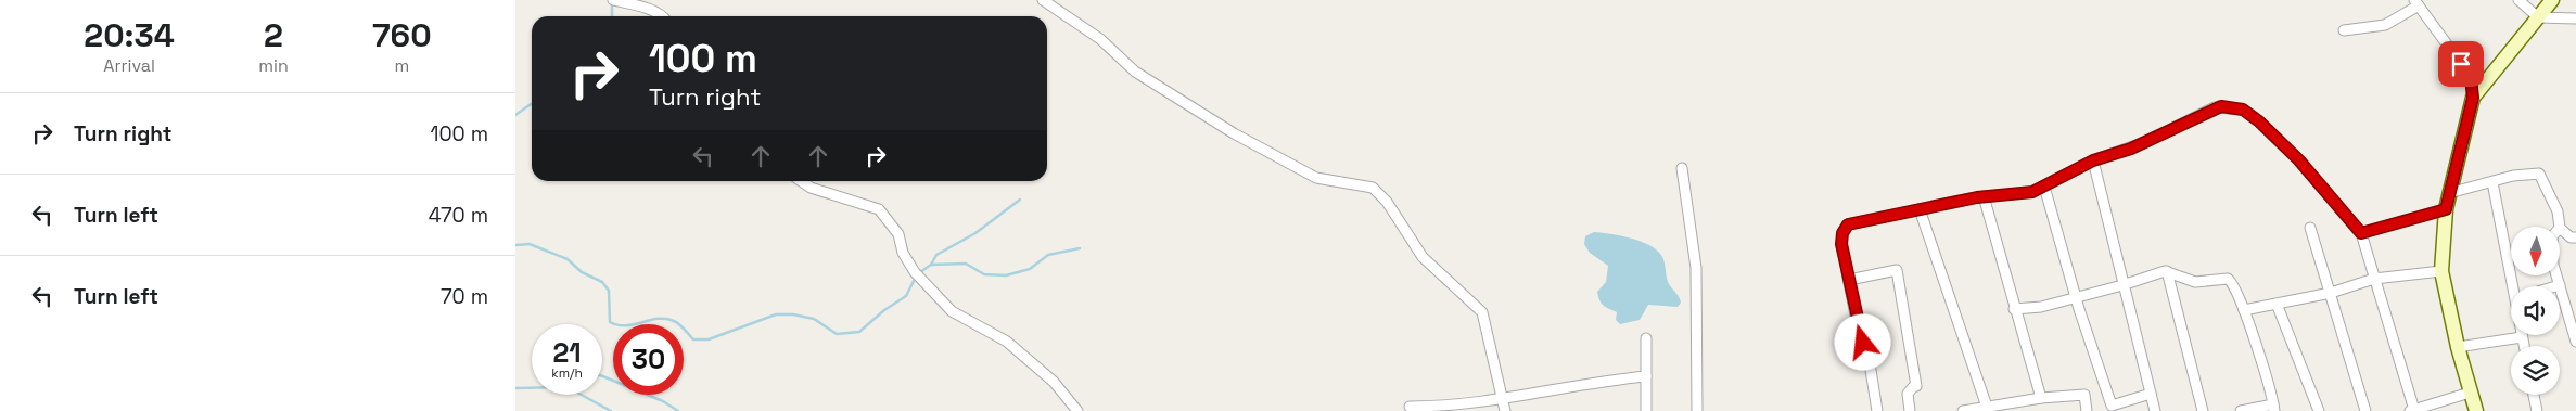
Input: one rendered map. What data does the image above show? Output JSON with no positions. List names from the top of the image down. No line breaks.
{"north":"bottom","page":{"eta":["20:34","Arrival","2","min","760","m"],"turn":["100 m","Turn right"],"list":[{"name":"Turn right","value":"100 m"},{"name":"Turn left","value":"470 m"},{"name":"Turn left","value":"70 m"}],"speed":"21 km/h","limit":"30"}}
